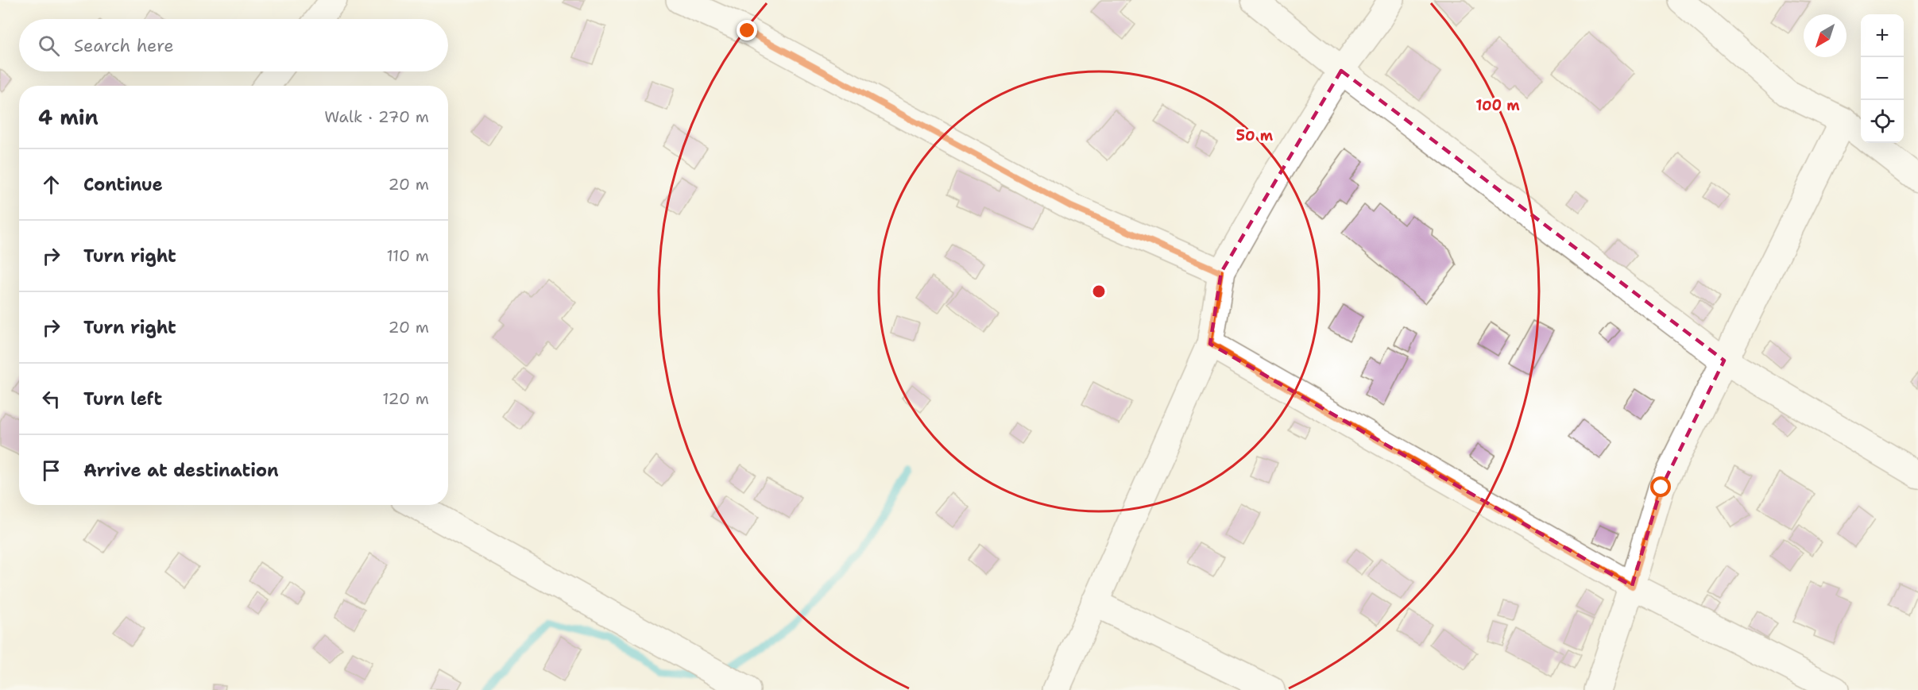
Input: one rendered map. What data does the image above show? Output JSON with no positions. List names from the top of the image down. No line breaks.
{"north":"bottom left","page":{"map_buttons":["+","−"],"search":"Search here","heading":["4 min","Walk · 270 m"],"list":[["Continue","20 m"],["Turn right","110 m"],["Turn right","20 m"],["Turn left","120 m"],"Arrive at destination"]},"rings":["100 m","50 m"]}
